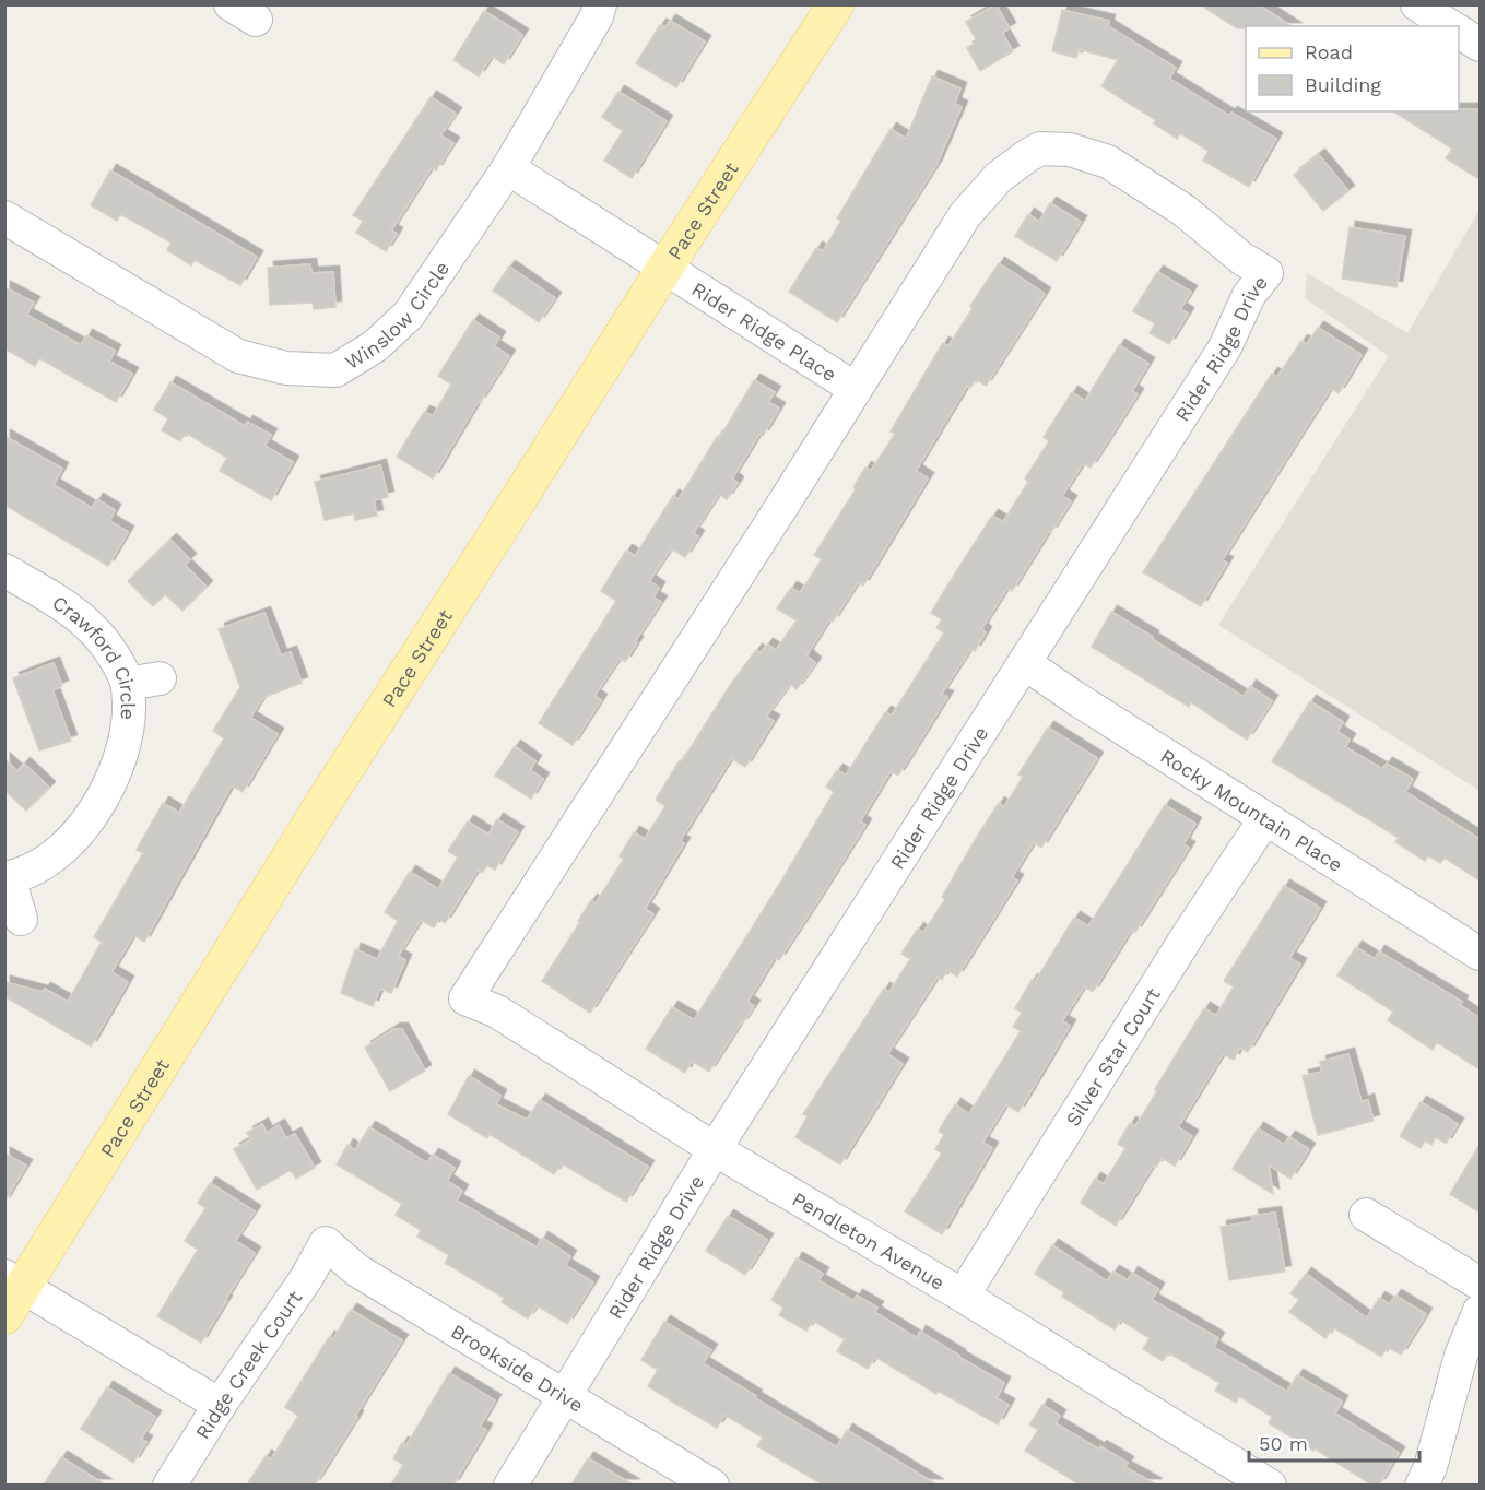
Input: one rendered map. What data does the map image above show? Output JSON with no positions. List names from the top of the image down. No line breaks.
{"streets":{"main road":["Pace Street"],"street":["Winslow Circle","Rider Ridge Place","Rider Ridge Drive","Crawford Circle","Rocky Mountain Place","Silver Star Court","Pendleton Avenue","Ridge Creek Court","Brookside Drive"]},"crossings":[["Pace Street","Rider Ridge Place"],["Winslow Circle","Rider Ridge Place"],["Rider Ridge Place","Rider Ridge Drive"],["Rider Ridge Drive","Rocky Mountain Place"],["Rider Ridge Drive","Pendleton Avenue"],["Rider Ridge Drive","Brookside Drive"],["Rocky Mountain Place","Silver Star Court"],["Silver Star Court","Pendleton Avenue"],["Ridge Creek Court","Brookside Drive"]],"legend":["Road","Building"],"scale_bar":"50 m"}
